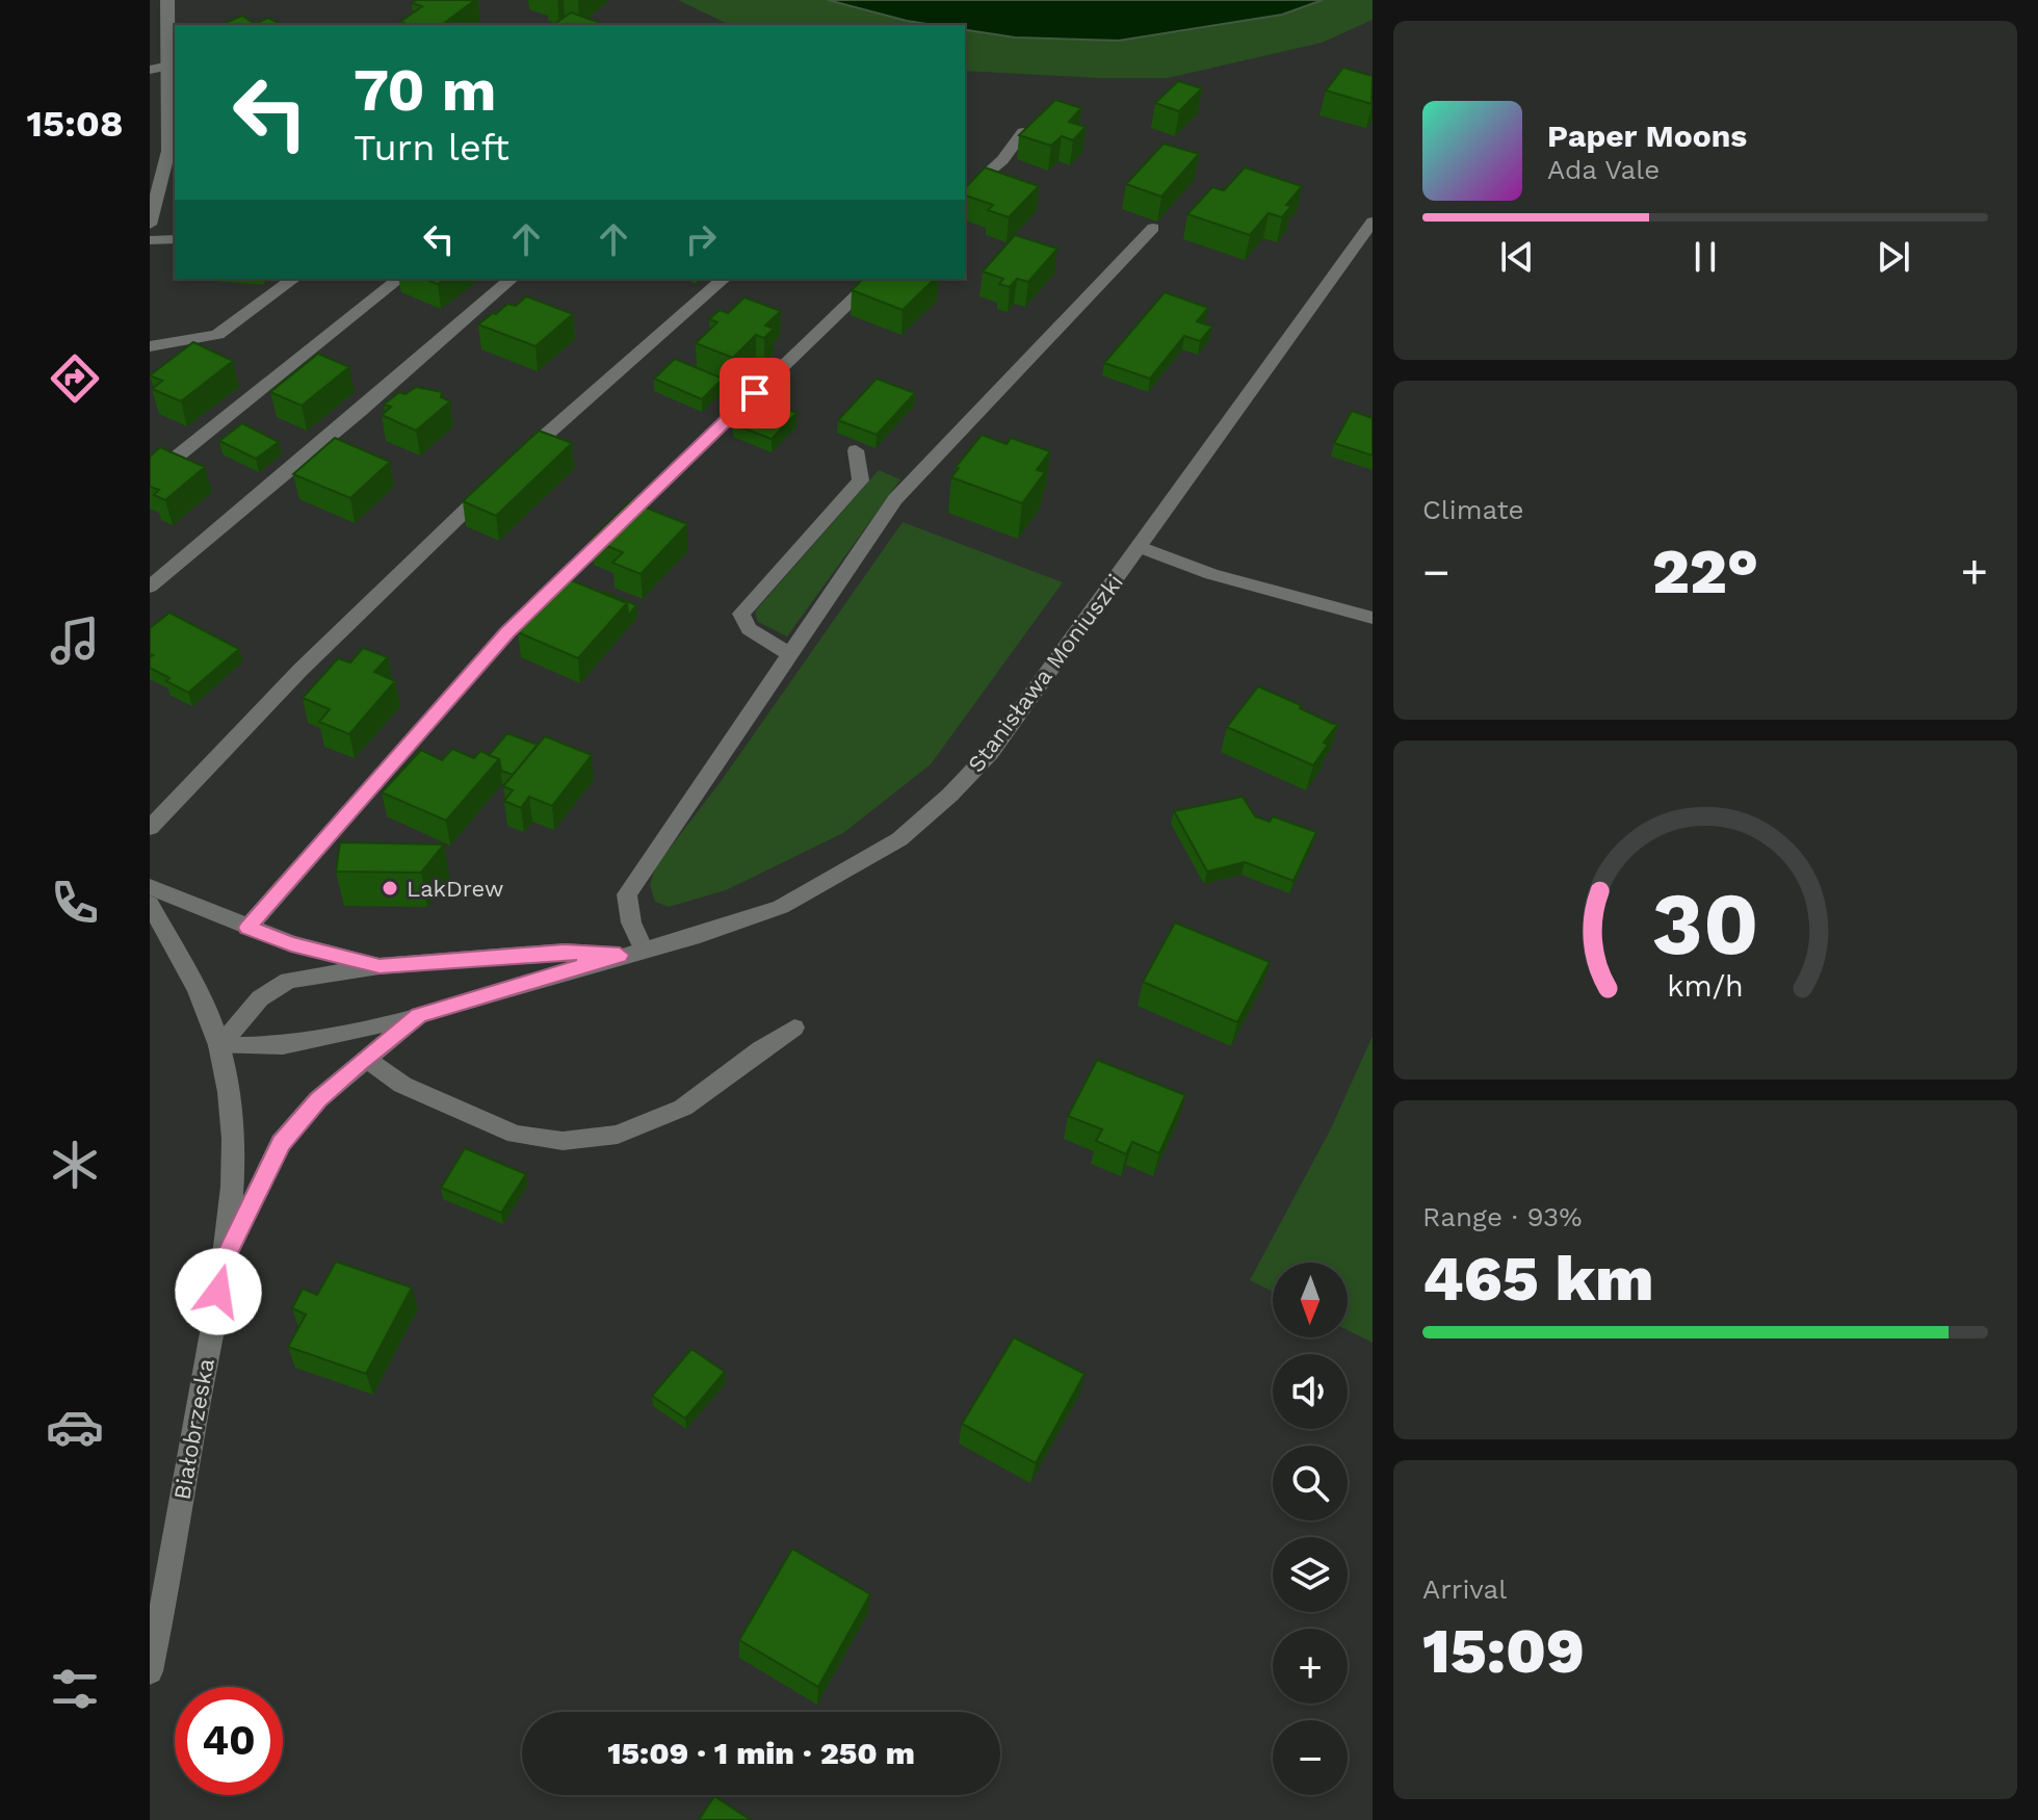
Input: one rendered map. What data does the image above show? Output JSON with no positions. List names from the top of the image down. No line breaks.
{"streets":{"street":["Stanisława Moniuszki","Białobrzeska"]},"crossings":[["Stanisława Moniuszki","Białobrzeska"]],"places":["LakDrew"],"north":"bottom","page":{"tabs":"15:08","turn":["70 m","Turn left"],"song":["Paper Moons","Ada Vale"],"tile":["Climate",["Range · 93%","465 km"],["Arrival","15:09"]],"heat":["−","22°","+"],"map_buttons":["+","−"],"limit":"40","trip":"15:09 · 1 min · 250 m","gauge":["30","km/h"]}}
